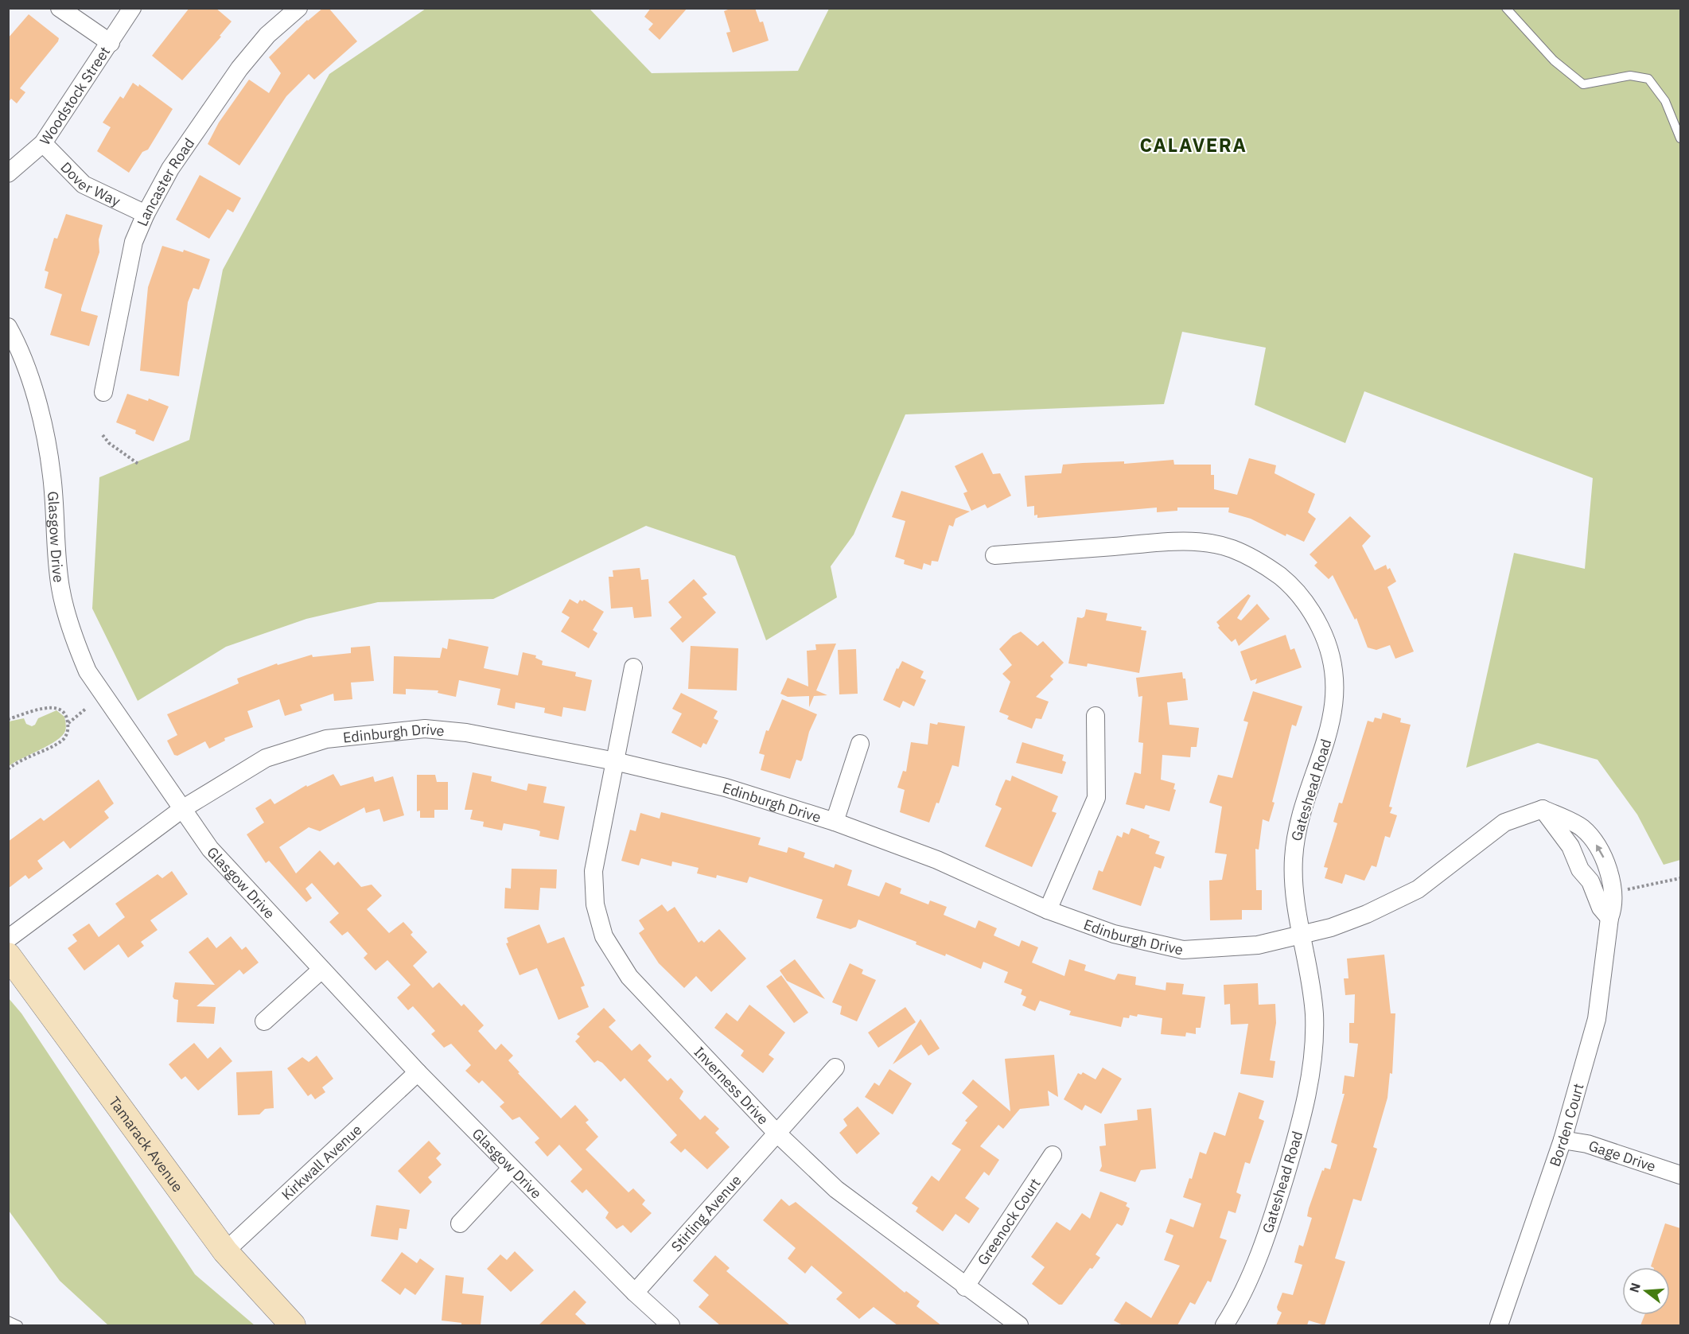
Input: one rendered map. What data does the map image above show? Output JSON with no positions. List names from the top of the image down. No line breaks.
{"streets":{"main road":["Tamarack Avenue"],"street":["Woodstock Street","Dover Way","Lancaster Road","Glasgow Drive","Edinburgh Drive","Gateshead Road","Inverness Drive","Borden Court","Gage Drive","Kirkwall Avenue","Stirling Avenue","Greenock Court"]},"crossings":[["Woodstock Street","Dover Way"],["Dover Way","Lancaster Road"],["Glasgow Drive","Edinburgh Drive"],["Glasgow Drive","Kirkwall Avenue"],["Glasgow Drive","Stirling Avenue"],["Edinburgh Drive","Gateshead Road"],["Edinburgh Drive","Inverness Drive"],["Edinburgh Drive","Borden Court"],["Inverness Drive","Stirling Avenue"],["Inverness Drive","Greenock Court"],["Borden Court","Gage Drive"],["Tamarack Avenue","Kirkwall Avenue"]],"districts":["CALAVERA"],"north":"left"}
